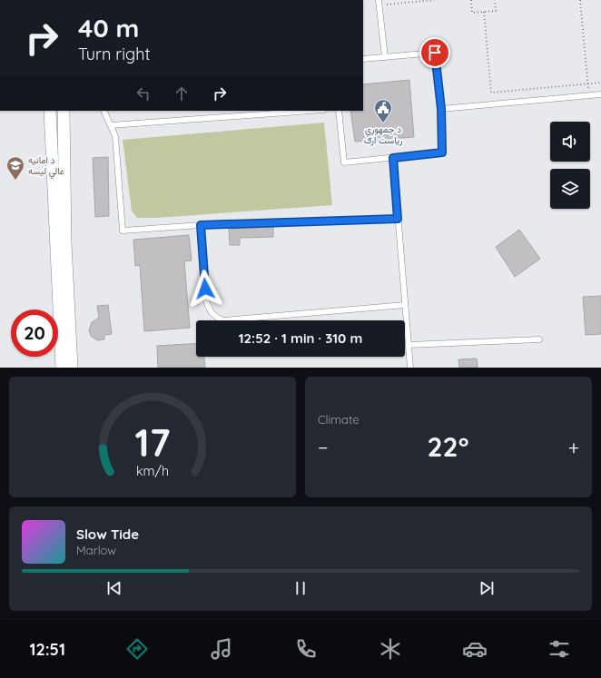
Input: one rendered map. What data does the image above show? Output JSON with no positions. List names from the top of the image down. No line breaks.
{"places":{"public building":["د جمهوري ریاست ارګ"],"school or university":["د امانیه عالي لیسه"]},"page":{"turn":["40 m","Turn right"],"limit":"20","trip":"12:52 · 1 min · 310 m","tile":"Climate","heat":["−","22°","+"],"song":["Slow Tide","Marlow"],"tabs":"12:51","gauge":["17","km/h"]}}
